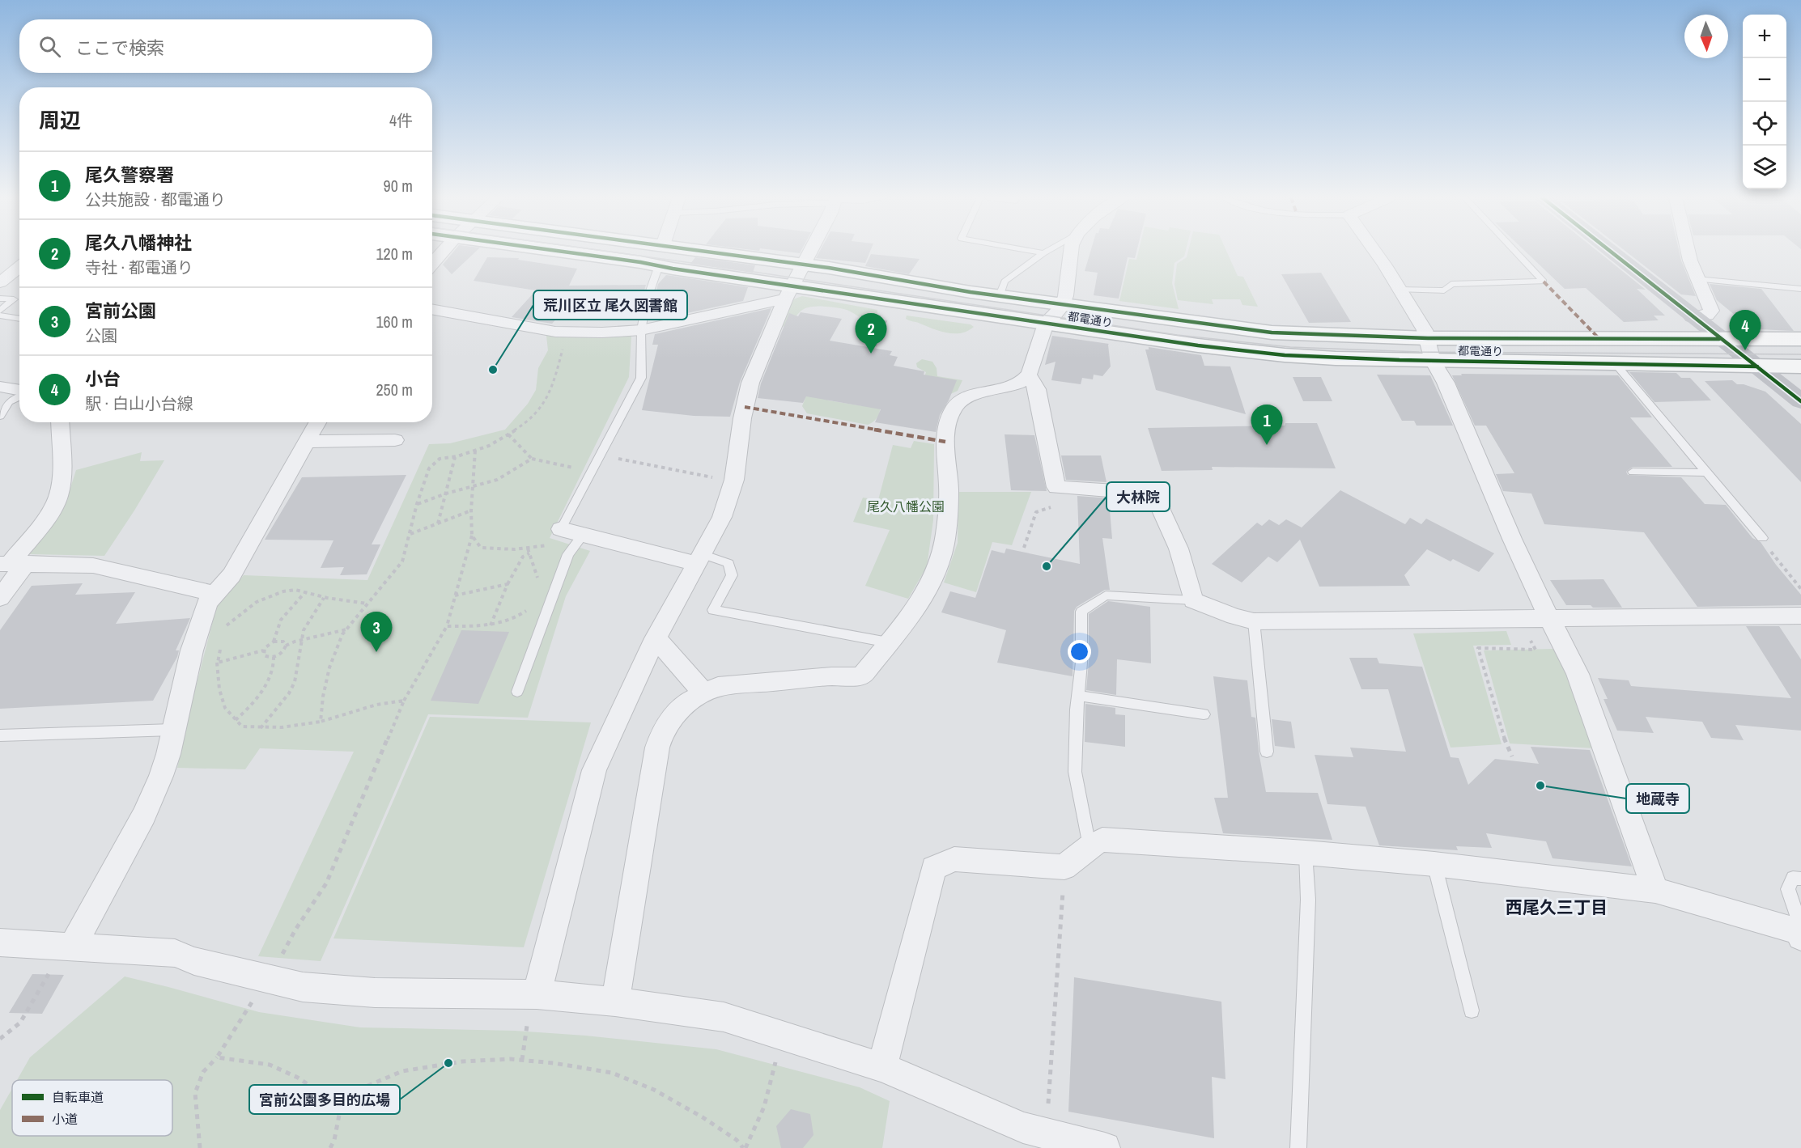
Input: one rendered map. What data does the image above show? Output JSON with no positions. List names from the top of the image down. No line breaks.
{"streets":{"main road":["都電通り"]},"districts":["西尾久三丁目"],"parks":["尾久八幡公園"],"places":["荒川区立 尾久図書館","大林院","地蔵寺","宮前公園多目的広場"],"legend":["自転車道","小道"],"north":"bottom","page":{"map_buttons":["+","−"],"search":"ここで検索","heading":["周辺","4件"],"list":[{"mark":"1","name":"尾久警察署","note":"公共施設 · 都電通り","value":"90 m"},{"mark":"2","name":"尾久八幡神社","note":"寺社 · 都電通り","value":"120 m"},{"mark":"3","name":"宮前公園","note":"公園","value":"160 m"},{"mark":"4","name":"小台","note":"駅 · 白山小台線","value":"250 m"}],"pins":["4","2","1","3"]}}
